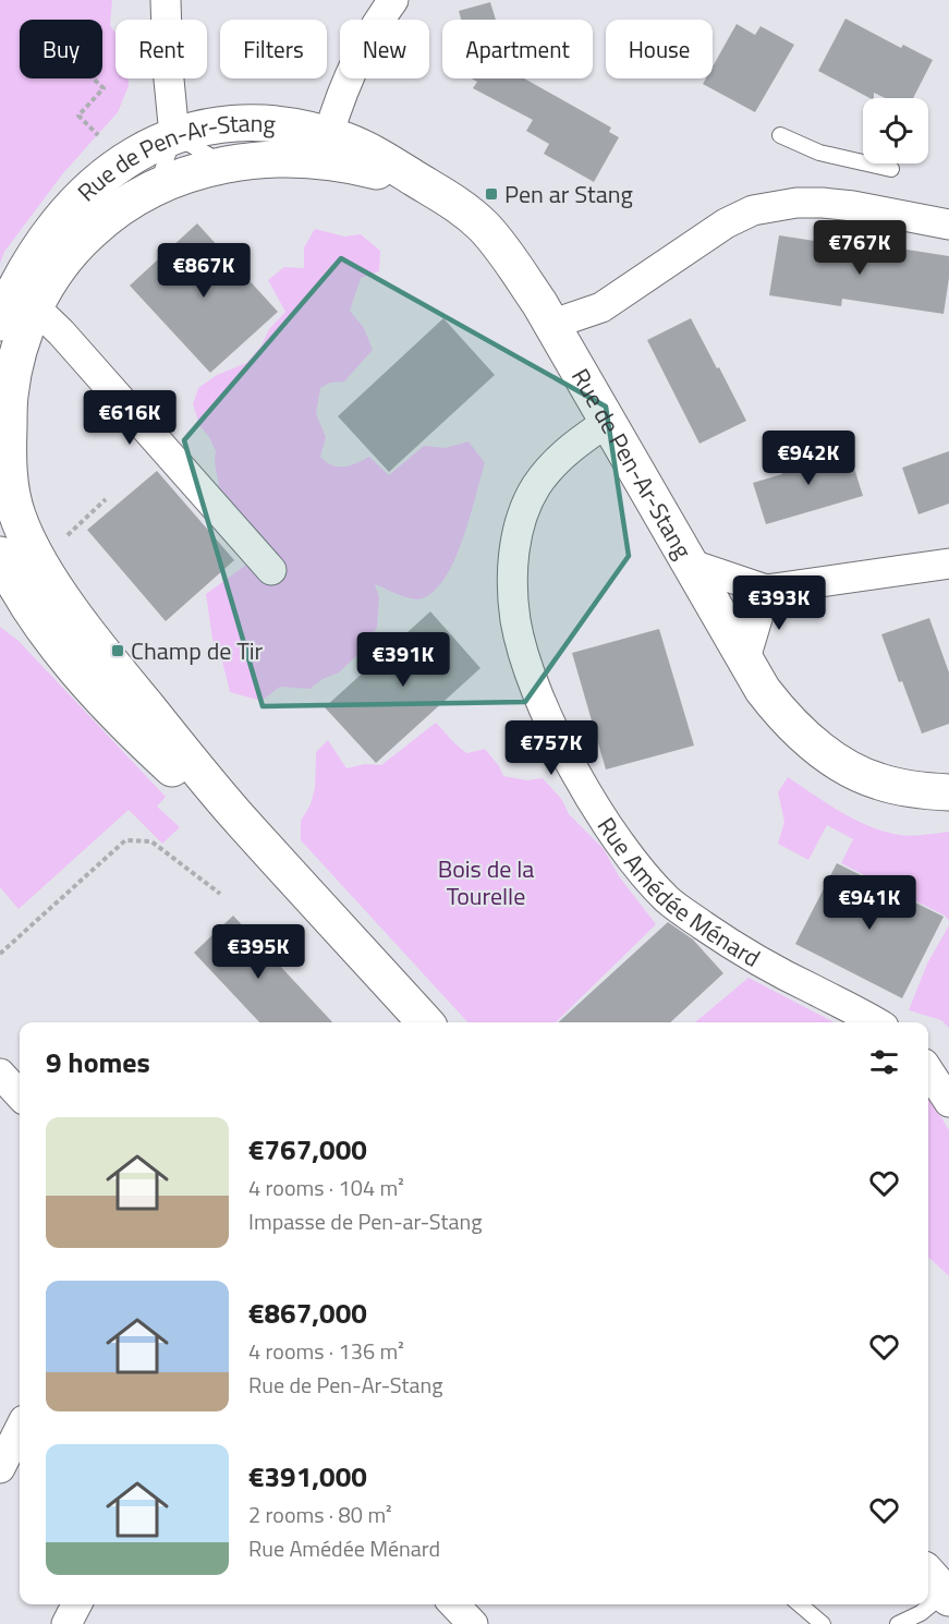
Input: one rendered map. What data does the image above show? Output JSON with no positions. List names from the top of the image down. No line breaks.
{"streets":{"street":["Rue de Pen-Ar-Stang","Rue Amédée Ménard"]},"crossings":[["Rue de Pen-Ar-Stang","Rue Amédée Ménard"]],"parks":["Bois de la Tourelle"],"places":{"transit":["Pen ar Stang","Champ de Tir"]},"page":{"chip":["Buy","Rent","Filters","New","Apartment","House"],"price":["€767K","€867K","€616K","€942K","€393K","€391K","€757K","€941K","€395K"],"heading":"9 homes","list":[{"name":"€767,000","note":"4 rooms · 104 m² · Impasse de Pen-ar-Stang"},{"name":"€867,000","note":"4 rooms · 136 m² · Rue de Pen-Ar-Stang"},{"name":"€391,000","note":"2 rooms · 80 m² · Rue Amédée Ménard"}]}}
